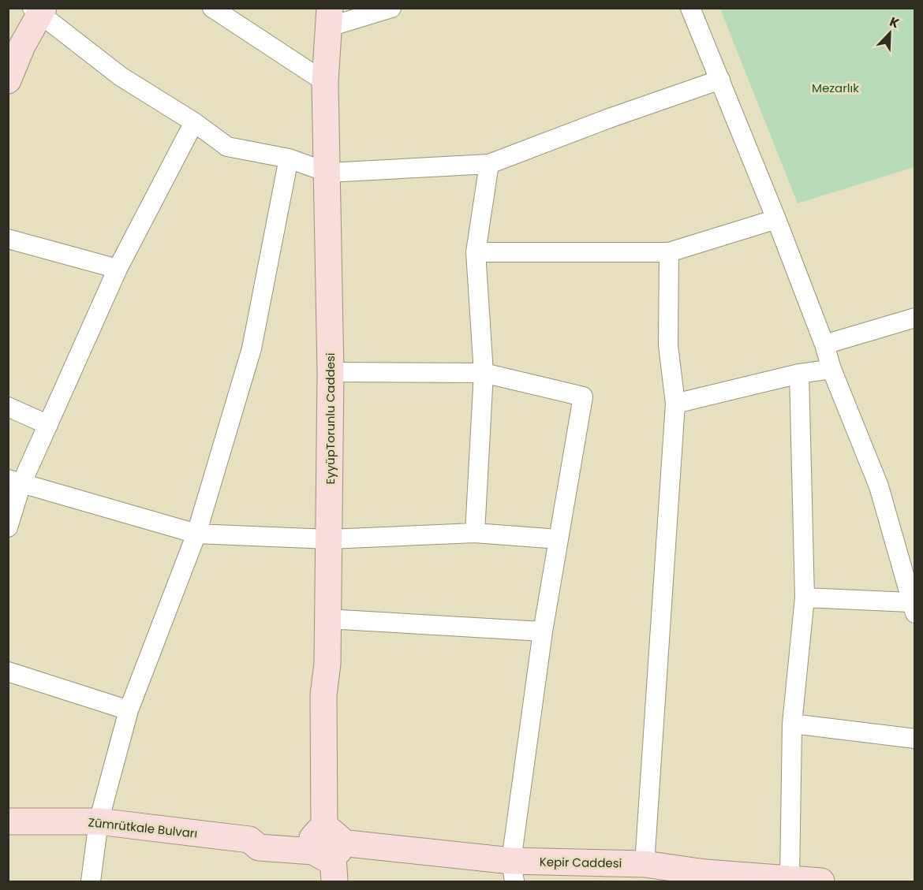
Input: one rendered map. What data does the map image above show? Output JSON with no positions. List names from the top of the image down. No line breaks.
{"streets":{"street":["EyyüpTorunlu Caddesi","Zümrütkale Bulvarı","Kepir Caddesi"]},"crossings":[["EyyüpTorunlu Caddesi","Zümrütkale Bulvarı"],["EyyüpTorunlu Caddesi","Kepir Caddesi"],["Zümrütkale Bulvarı","Kepir Caddesi"]],"parks":["Mezarlık"],"north":"top right"}
